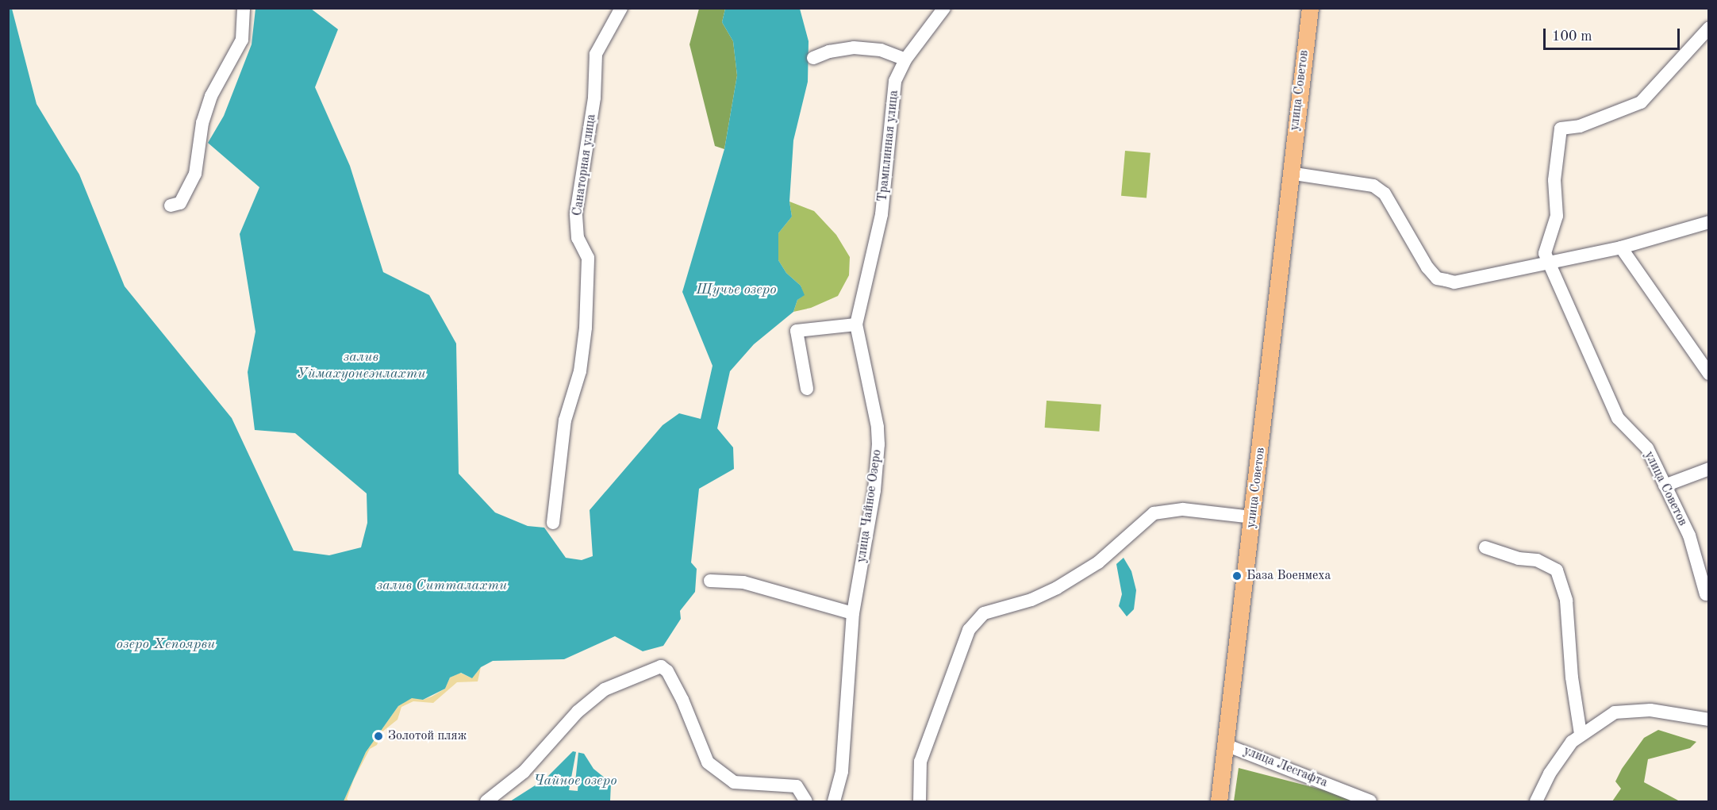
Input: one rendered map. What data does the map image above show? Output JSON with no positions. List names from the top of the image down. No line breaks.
{"streets":{"main road":["улица Советов"],"street":["Трамплинная улица","Санаторная улица","улица Чайное Озеро","улица Лесгафта"]},"crossings":[["улица Советов","улица Лесгафта"],["Трамплинная улица","улица Чайное Озеро"]],"water":["Щучье озеро","залив Уймахуонеэнлахти","залив Ситталахти","озеро Хепоярви","Чайное озеро"],"places":["База Военмеха","Золотой пляж"],"scale_bar":"100 m"}
